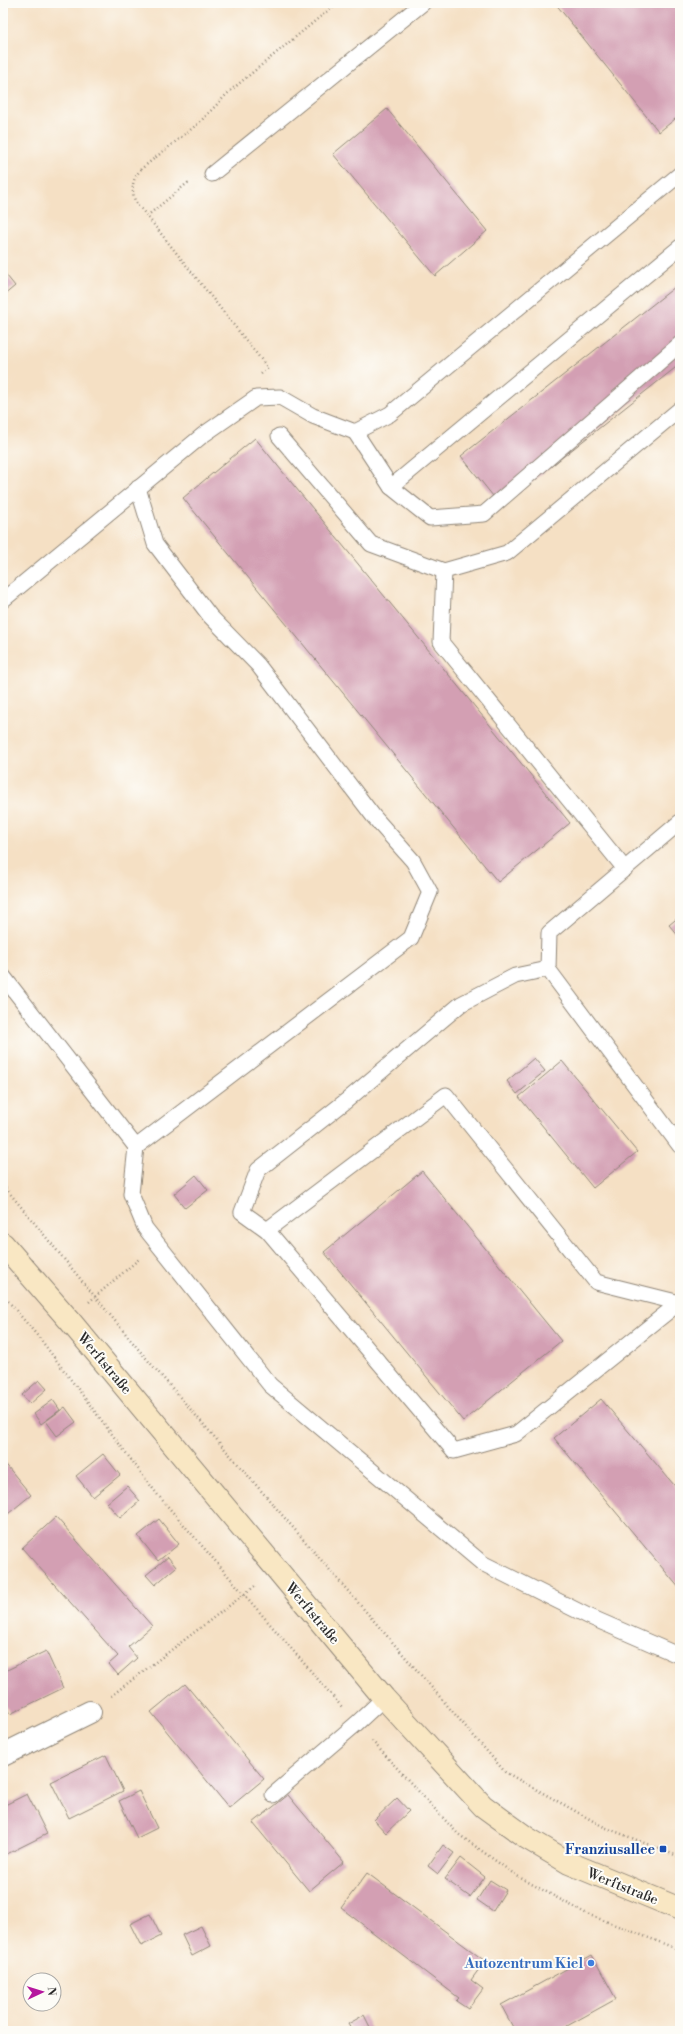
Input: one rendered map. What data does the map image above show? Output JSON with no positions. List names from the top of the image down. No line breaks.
{"streets":{"main road":["Werftstraße"]},"places":{"transit":["Franziusallee"],"other":["Autozentrum Kiel"]},"north":"right"}
